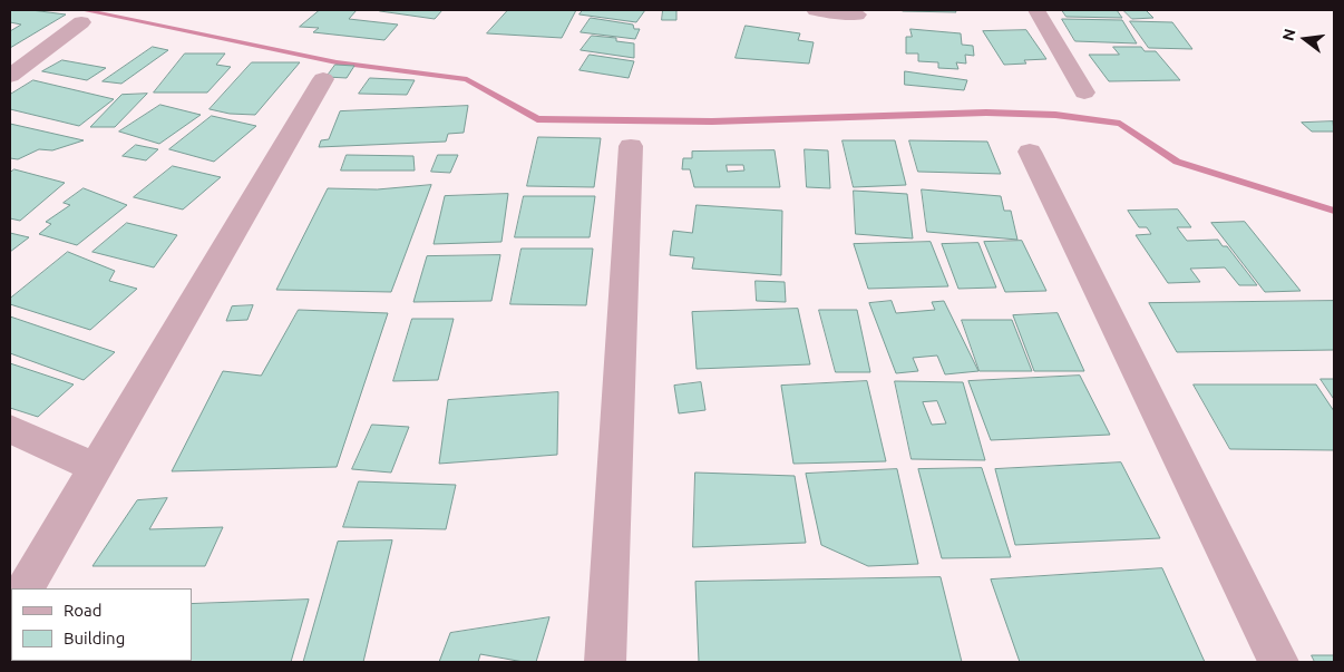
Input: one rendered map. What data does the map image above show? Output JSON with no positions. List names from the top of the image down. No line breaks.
{"legend":["Road","Building"],"north":"left"}
